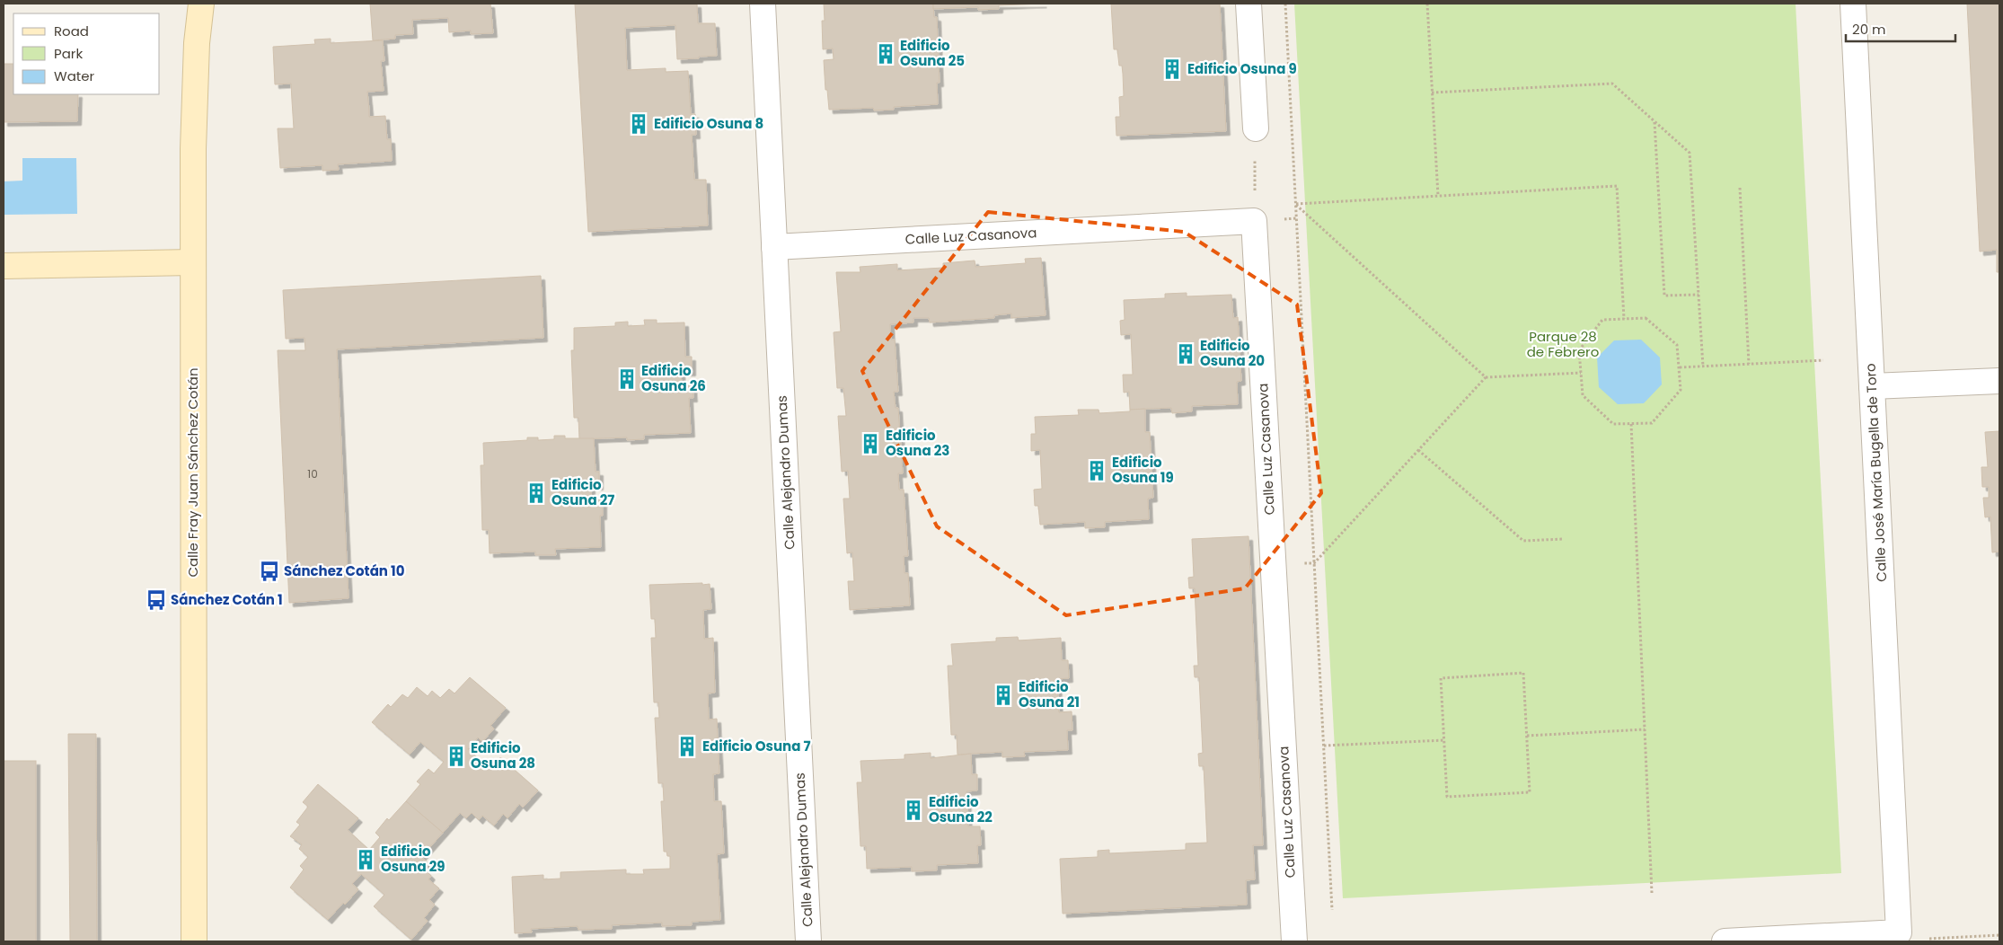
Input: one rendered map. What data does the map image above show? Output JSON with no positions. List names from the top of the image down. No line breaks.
{"streets":{"main road":["Calle Fray Juan Sánchez Cotán"],"street":["Calle Luz Casanova","Calle Alejandro Dumas","Calle José María Bugella de Toro"]},"crossings":[["Calle Luz Casanova","Calle Alejandro Dumas"]],"parks":["Parque 28 de Febrero"],"places":{"building":["Edificio Osuna 25","Edificio Osuna 9","Edificio Osuna 8","Edificio Osuna 20","Edificio Osuna 26","Edificio Osuna 23","Edificio Osuna 19","Edificio Osuna 27","Edificio Osuna 21","Edificio Osuna 7","Edificio Osuna 28","Edificio Osuna 22","Edificio Osuna 29"],"bus stop":["Sánchez Cotán 10","Sánchez Cotán 1"]},"house_numbers":["10"],"legend":["Road","Park","Water"],"scale_bar":"20 m"}
